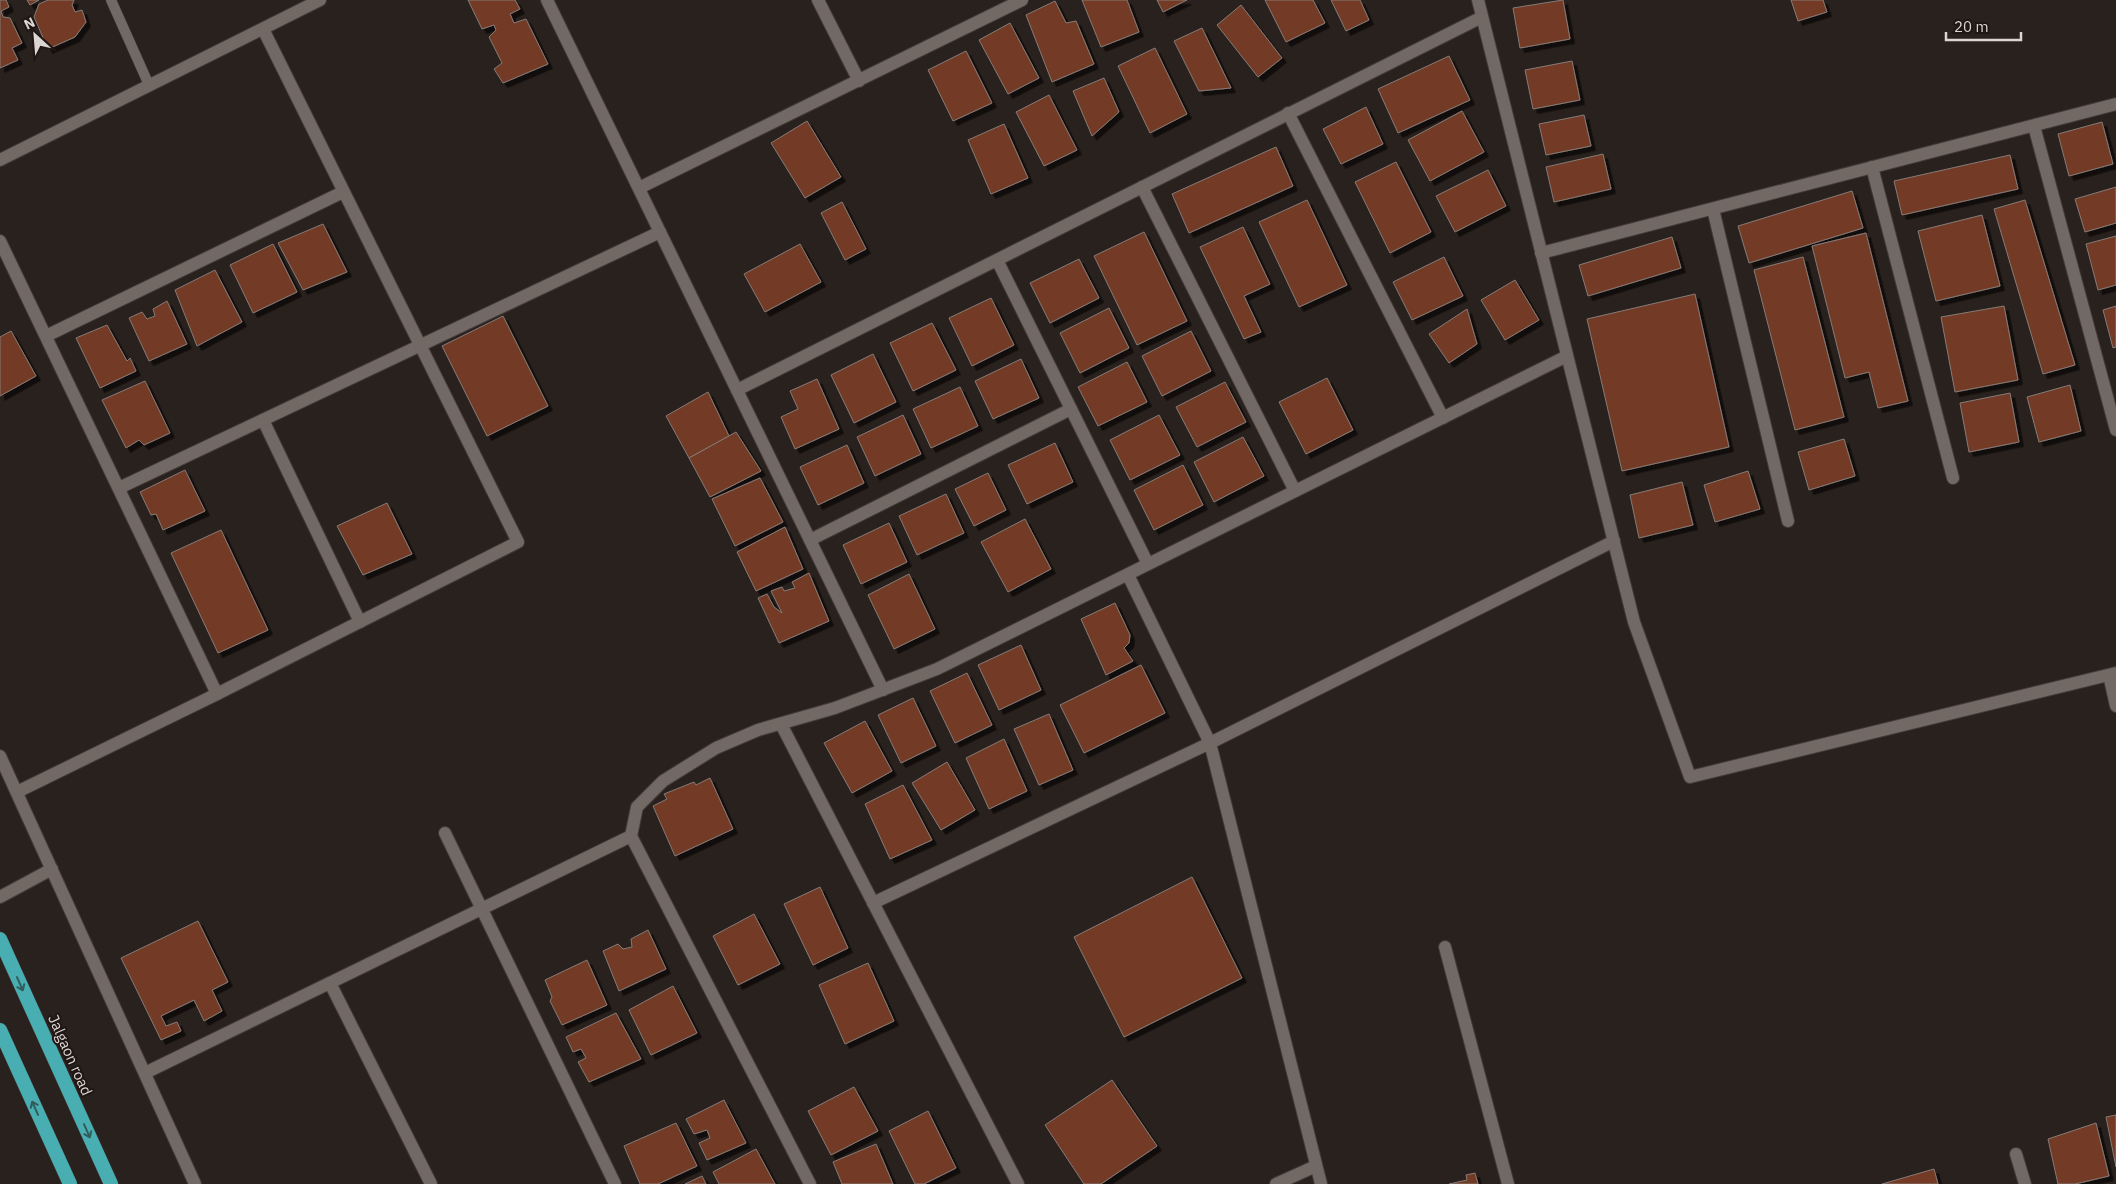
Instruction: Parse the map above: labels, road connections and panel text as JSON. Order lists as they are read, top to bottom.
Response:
{
  "streets": {
    "highway": ["Jalgaon road"]
  },
  "scale_bar": "20 m",
  "north": "top left"
}
